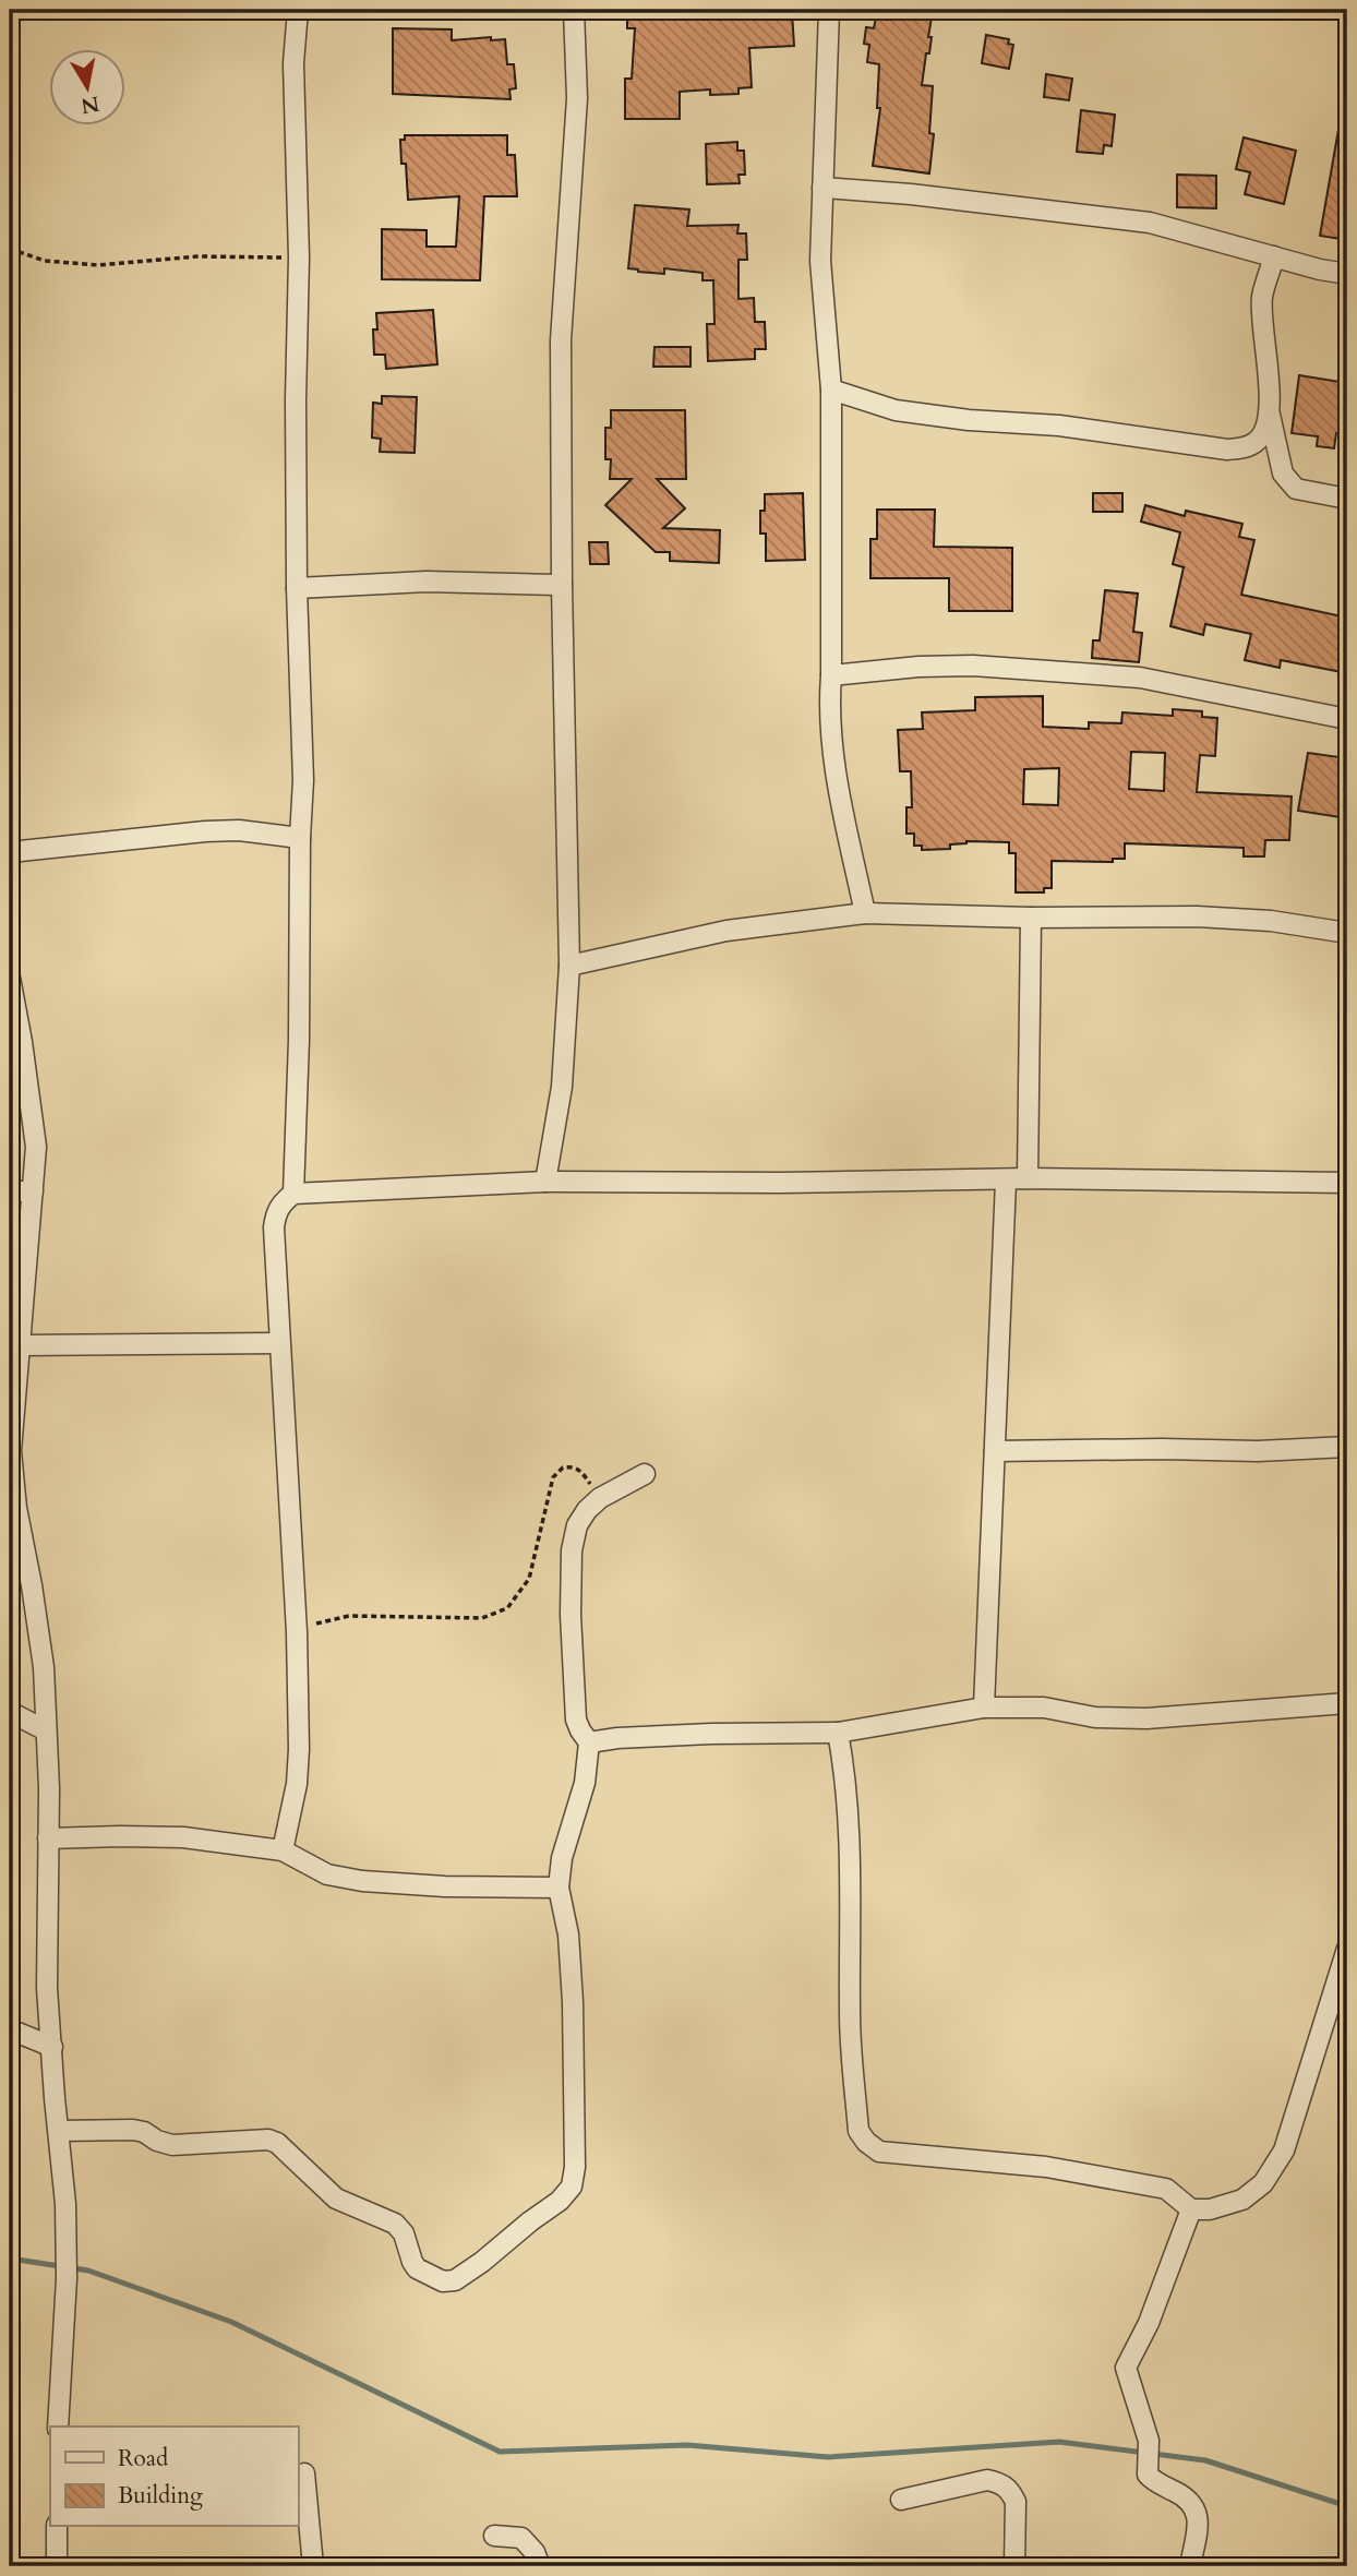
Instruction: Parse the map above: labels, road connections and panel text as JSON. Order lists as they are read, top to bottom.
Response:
{
  "legend": ["Road", "Building"],
  "north": "bottom"
}
